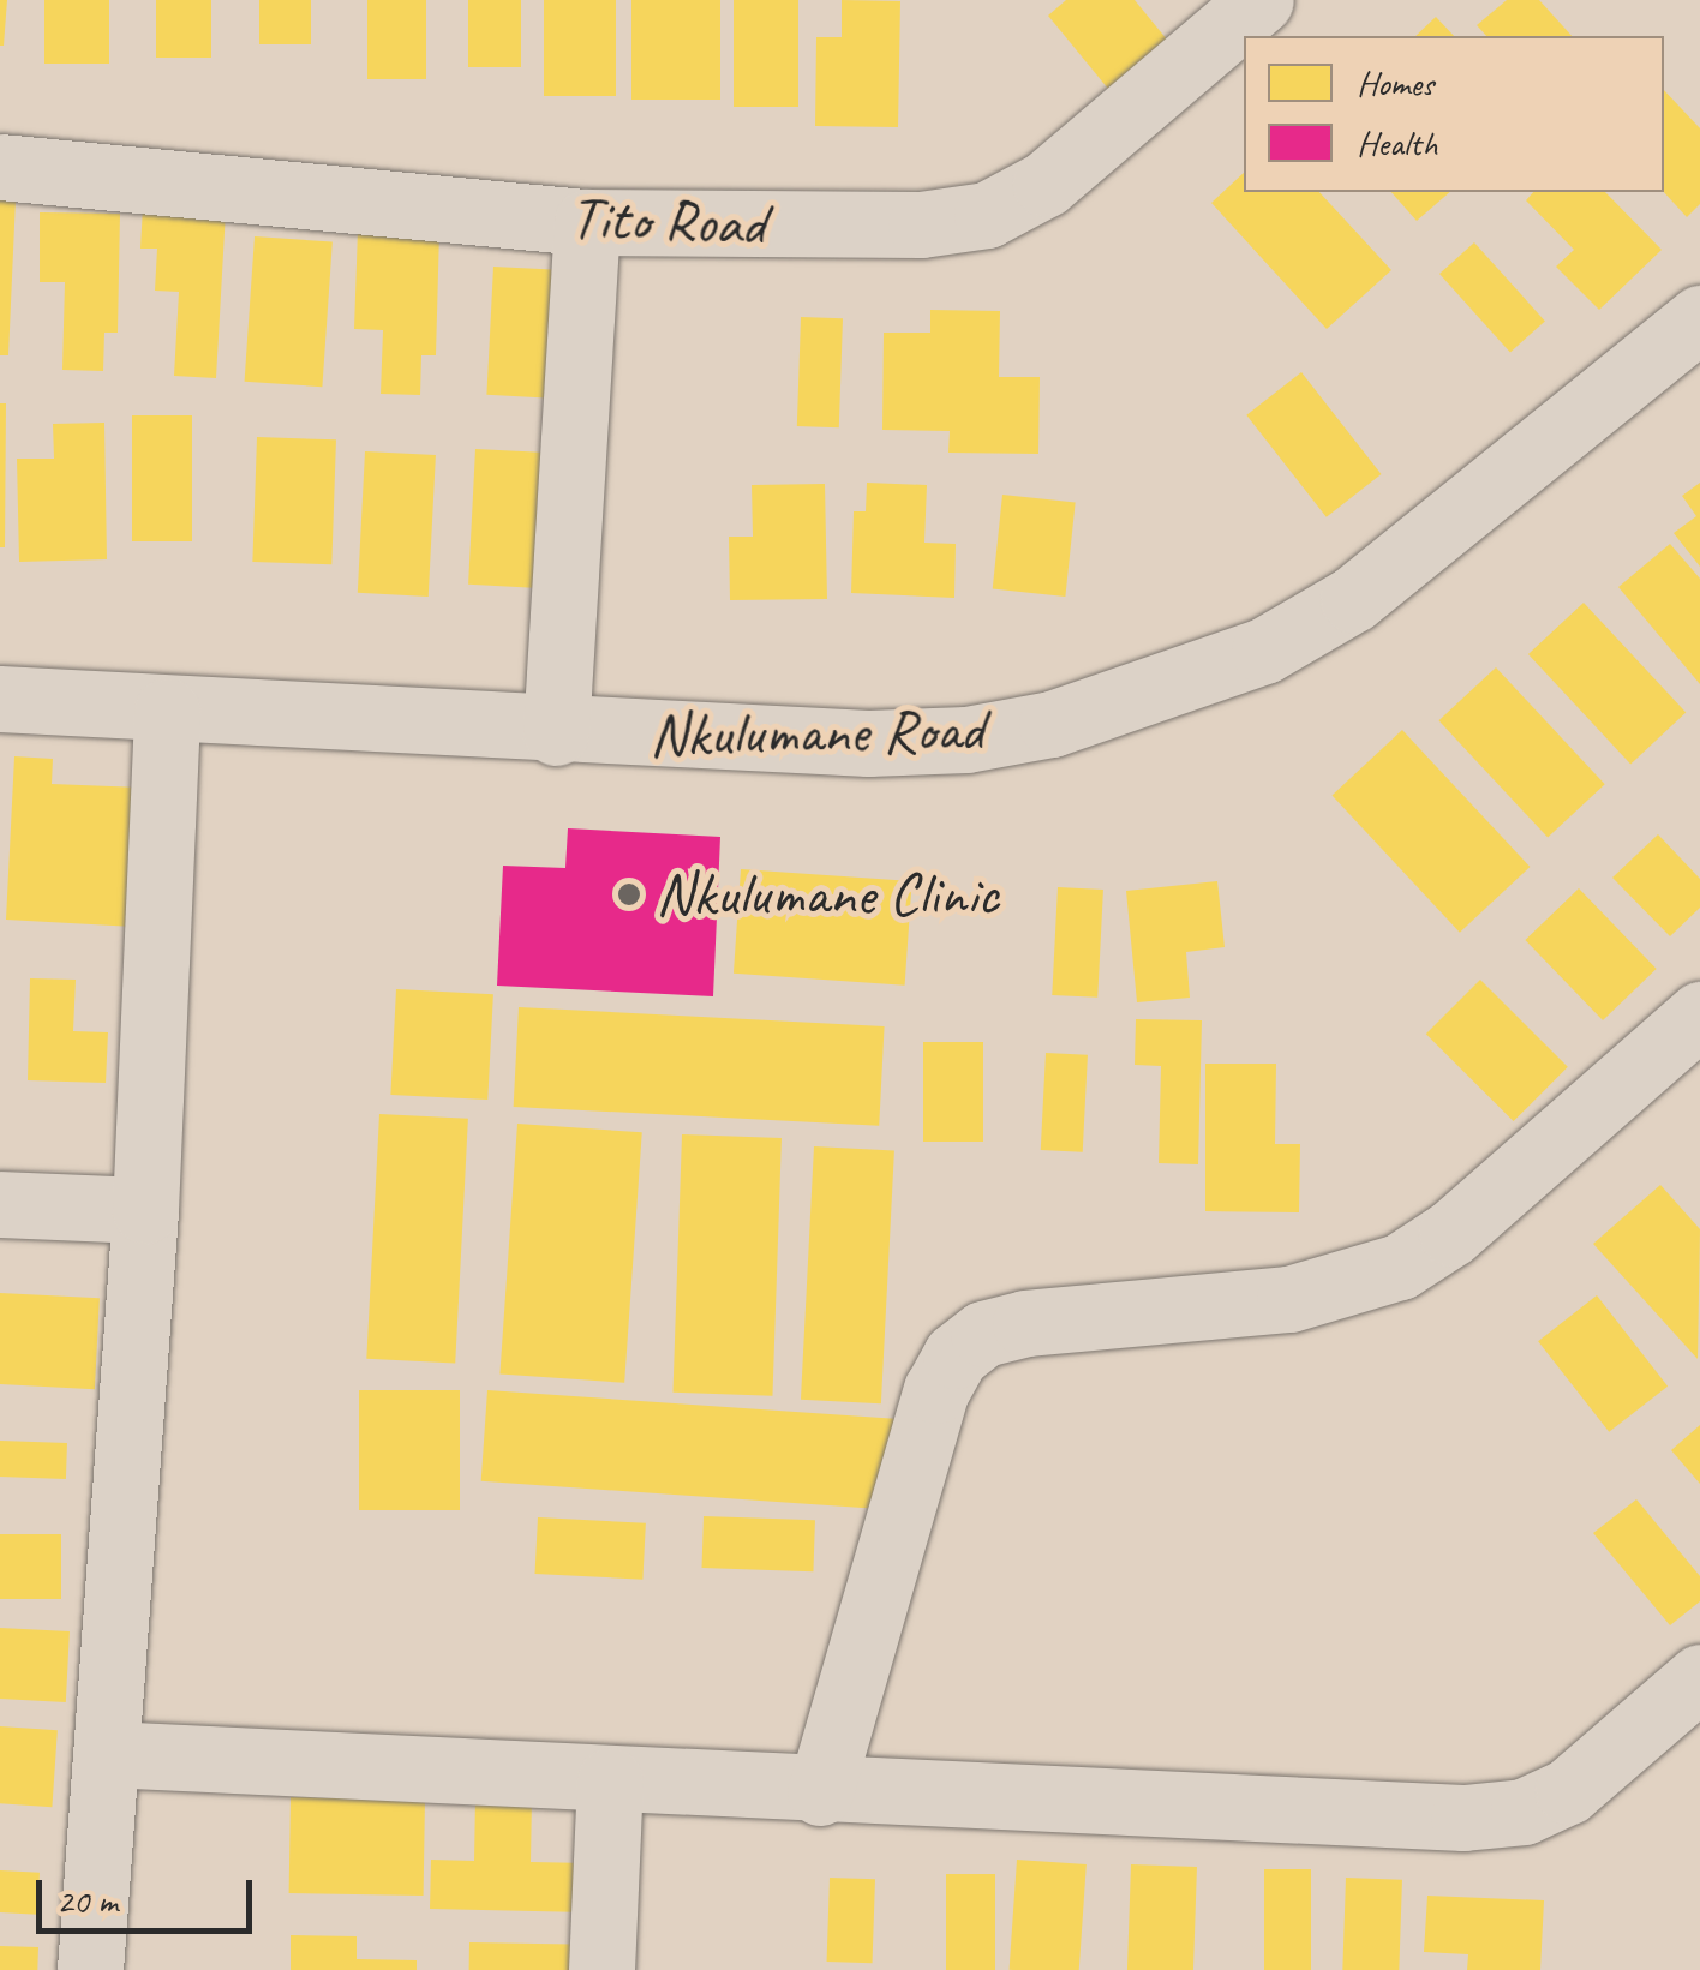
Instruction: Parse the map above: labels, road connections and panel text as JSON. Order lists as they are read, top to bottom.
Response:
{
  "streets": {
    "street": ["Tito Road", "Nkulumane Road"]
  },
  "places": ["Nkulumane Clinic"],
  "legend": ["Homes", "Health"],
  "scale_bar": "20 m"
}
